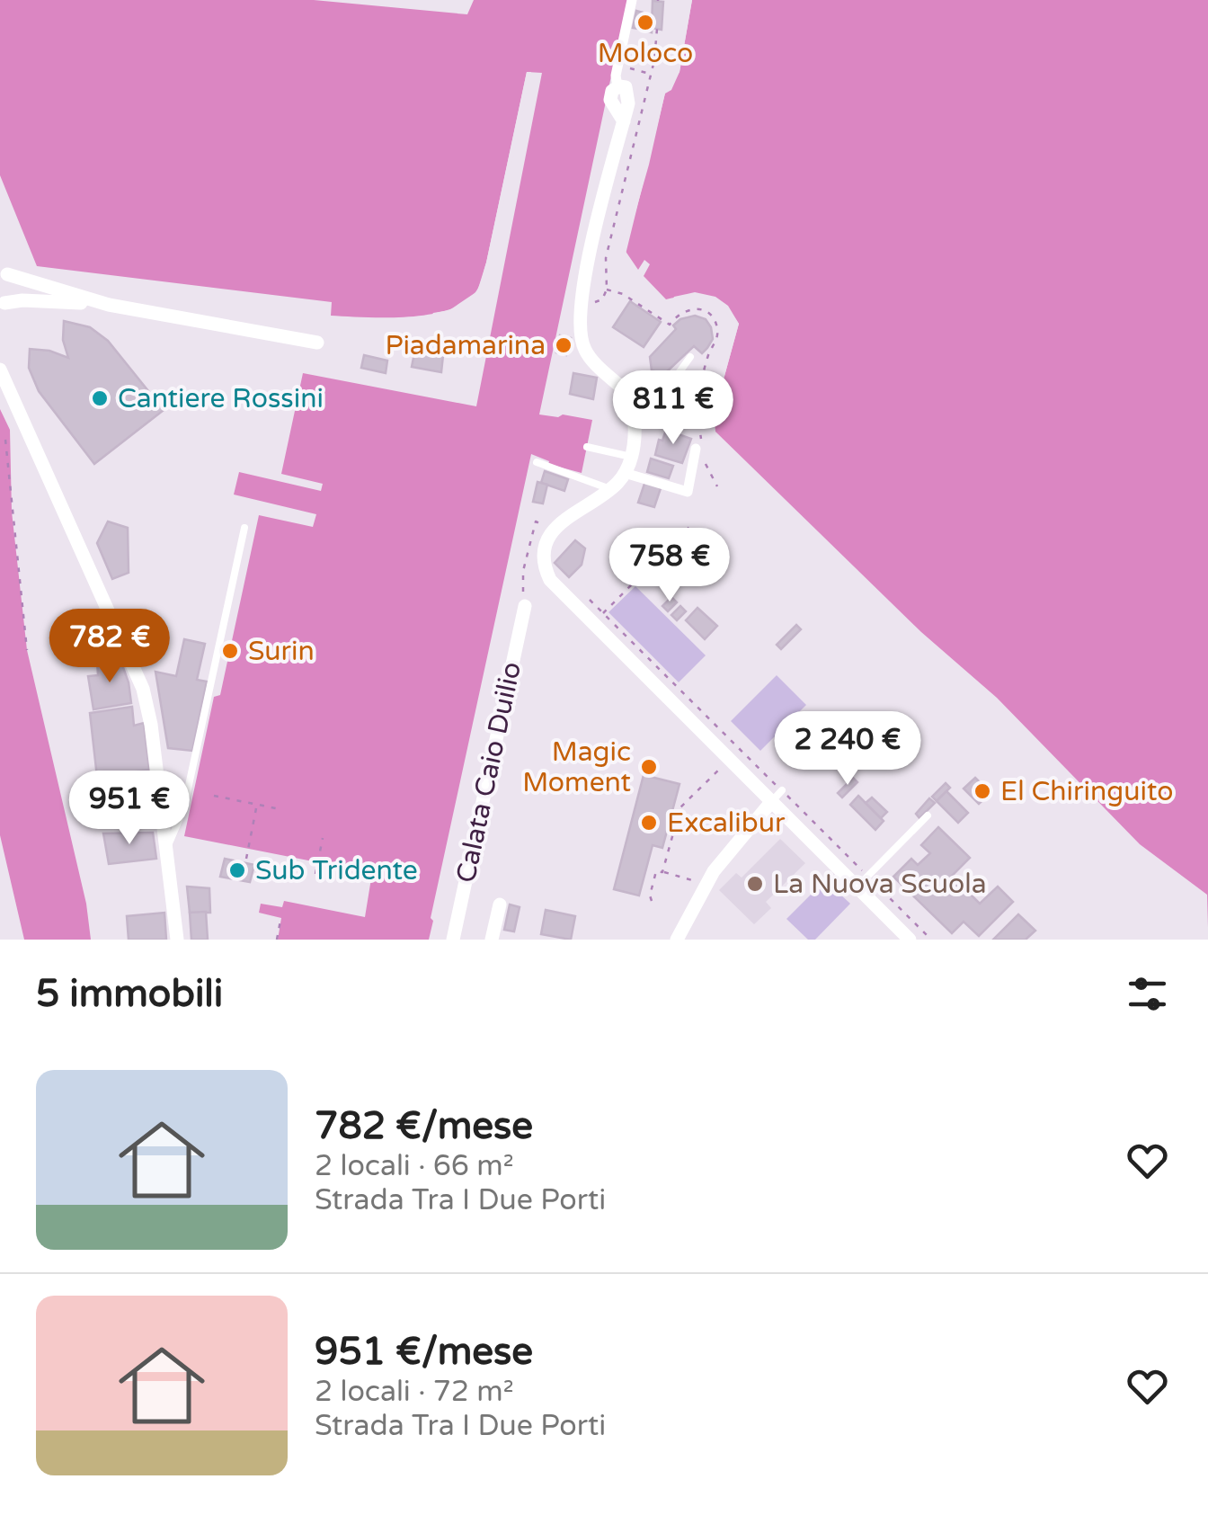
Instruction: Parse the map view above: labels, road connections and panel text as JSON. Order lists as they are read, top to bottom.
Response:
{
  "streets": {
    "street": ["Calata Caio Duilio"]
  },
  "places": [
    "Moloco",
    "Piadamarina",
    "Cantiere Rossini",
    "Surin",
    "Magic Moment",
    "El Chiringuito",
    "Excalibur",
    "Sub Tridente",
    "La Nuova Scuola"
  ],
  "page": {
    "price": [
      "811 €",
      "758 €",
      "782 €",
      "2 240 €",
      "951 €"
    ],
    "heading": "5 immobili",
    "list": [
      {
        "name": "782 €/mese",
        "note": "2 locali · 66 m² · Strada Tra I Due Porti"
      },
      {
        "name": "951 €/mese",
        "note": "2 locali · 72 m² · Strada Tra I Due Porti"
      }
    ]
  }
}
